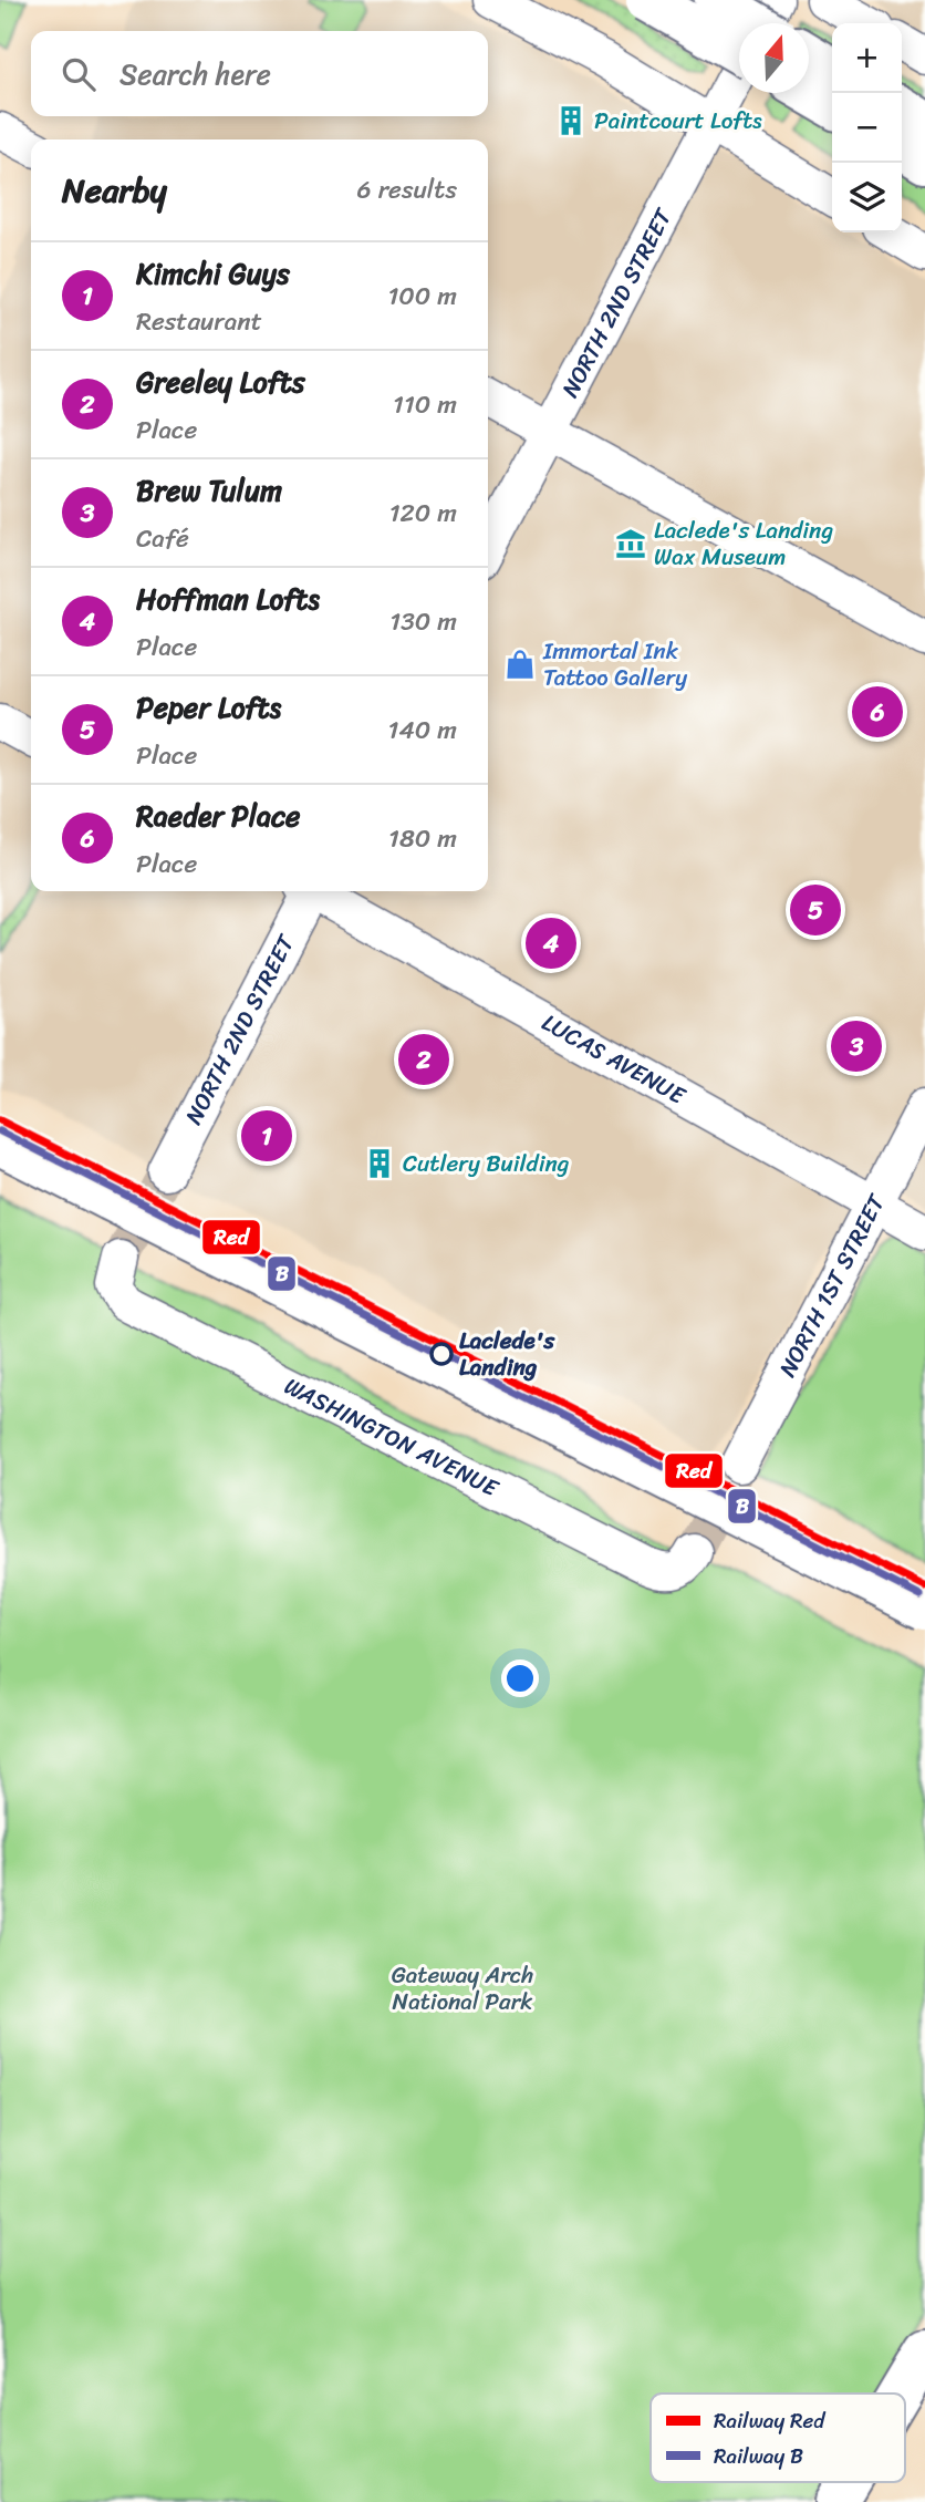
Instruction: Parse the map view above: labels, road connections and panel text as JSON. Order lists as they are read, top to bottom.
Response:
{
  "streets": {
    "street": [
      "NORTH 2ND STREET",
      "LUCAS AVENUE",
      "NORTH 1ST STREET",
      "WASHINGTON AVENUE"
    ]
  },
  "crossings": [
    ["LUCAS AVENUE", "NORTH 1ST STREET"]
  ],
  "parks": ["Gateway Arch National Park"],
  "places": {
    "building": ["Paintcourt Lofts", "Cutlery Building"],
    "museum": ["Laclede's Landing Wax Museum"],
    "shop": ["Immortal Ink Tattoo Gallery"],
    "other": ["Laclede's Landing"]
  },
  "lines": ["rail line Red", "rail line B"],
  "legend": ["Railway Red", "Railway B"],
  "north": "top",
  "page": {
    "map_buttons": ["+", "−"],
    "search": "Search here",
    "heading": ["Nearby", "6 results"],
    "list": [
      {
        "mark": "1",
        "name": "Kimchi Guys",
        "note": "Restaurant",
        "value": "100 m"
      },
      {
        "mark": "2",
        "name": "Greeley Lofts",
        "note": "Place",
        "value": "110 m"
      },
      {
        "mark": "3",
        "name": "Brew Tulum",
        "note": "Café",
        "value": "120 m"
      },
      {
        "mark": "4",
        "name": "Hoffman Lofts",
        "note": "Place",
        "value": "130 m"
      },
      {
        "mark": "5",
        "name": "Peper Lofts",
        "note": "Place",
        "value": "140 m"
      },
      {
        "mark": "6",
        "name": "Raeder Place",
        "note": "Place",
        "value": "180 m"
      }
    ],
    "pins": [
      "6",
      "5",
      "4",
      "3",
      "2",
      "1"
    ]
  }
}
